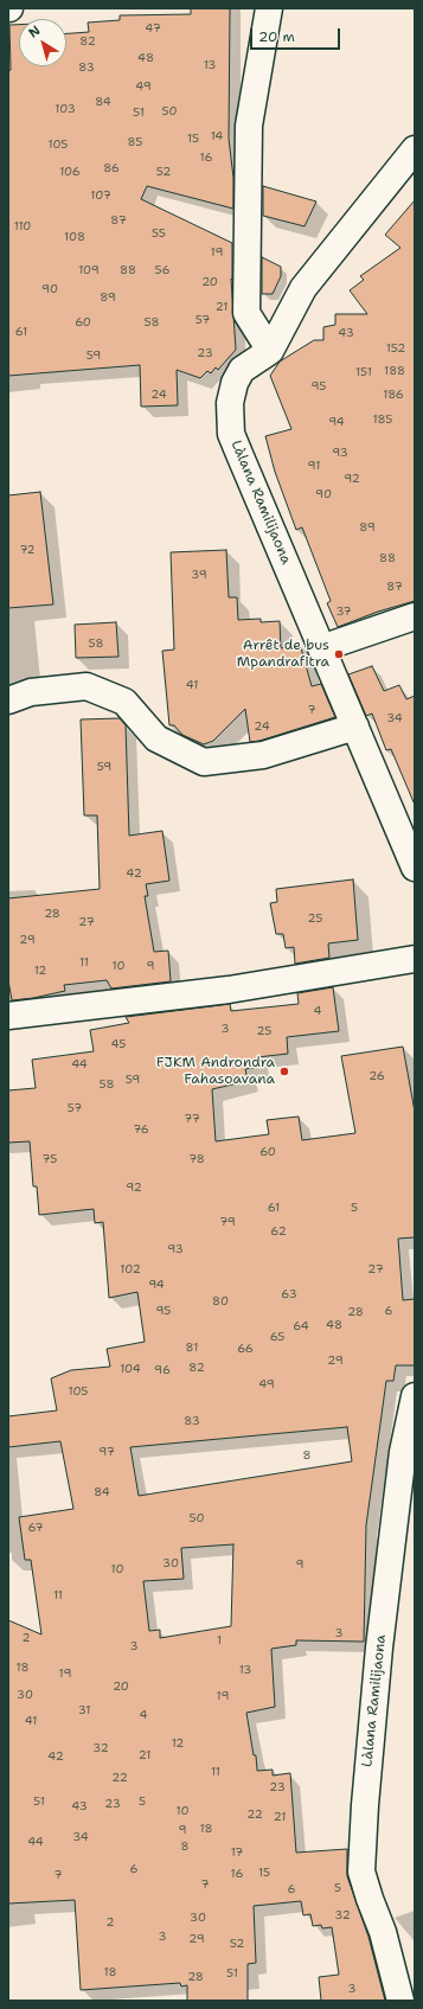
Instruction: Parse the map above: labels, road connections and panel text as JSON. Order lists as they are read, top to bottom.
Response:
{
  "streets": {
    "street": ["Làlana Ramilijaona"]
  },
  "places": ["Arrêt de bus Mpandrafitra", "FJKM Androndra Fahasoavana"],
  "house_numbers": [
    "47",
    "82",
    "48",
    "13",
    "83",
    "49",
    "84",
    "103",
    "50",
    "51",
    "14",
    "15",
    "85",
    "105",
    "16",
    "86",
    "106",
    "52",
    "107",
    "87",
    "110",
    "55",
    "108",
    "19",
    "109",
    "88",
    "56",
    "20",
    "90",
    "89",
    "21",
    "57",
    "60",
    "58",
    "61",
    "43",
    "152",
    "23",
    "59",
    "188",
    "151",
    "95",
    "24",
    "186",
    "185",
    "94",
    "93",
    "91",
    "92",
    "90",
    "89",
    "72",
    "88",
    "39",
    "87",
    "37",
    "58",
    "41",
    "7",
    "34",
    "24",
    "59",
    "42",
    "28",
    "25",
    "27",
    "29",
    "11",
    "10",
    "9",
    "12",
    "4",
    "3",
    "25",
    "45",
    "44",
    "26",
    "59",
    "58",
    "57",
    "77",
    "76",
    "60",
    "75",
    "78",
    "92",
    "61",
    "5",
    "79",
    "62",
    "93",
    "102",
    "27",
    "94",
    "63",
    "80",
    "95",
    "6",
    "28",
    "48",
    "64",
    "65",
    "81",
    "66",
    "29",
    "82",
    "104",
    "96",
    "49",
    "105",
    "83",
    "97",
    "8",
    "84",
    "50",
    "67",
    "30",
    "9",
    "10",
    "11",
    "3",
    "2",
    "1",
    "3",
    "18",
    "13",
    "19",
    "20",
    "30",
    "19",
    "31",
    "4",
    "41",
    "12",
    "32",
    "21",
    "42",
    "11",
    "22",
    "23",
    "51",
    "5",
    "23",
    "43",
    "10",
    "22",
    "21",
    "18",
    "9",
    "34",
    "44",
    "8",
    "17",
    "6",
    "15",
    "16",
    "7",
    "7",
    "5",
    "6",
    "32",
    "30",
    "2",
    "3",
    "29",
    "52",
    "18",
    "51",
    "28",
    "3"
  ],
  "scale_bar": "20 m",
  "north": "top left"
}
